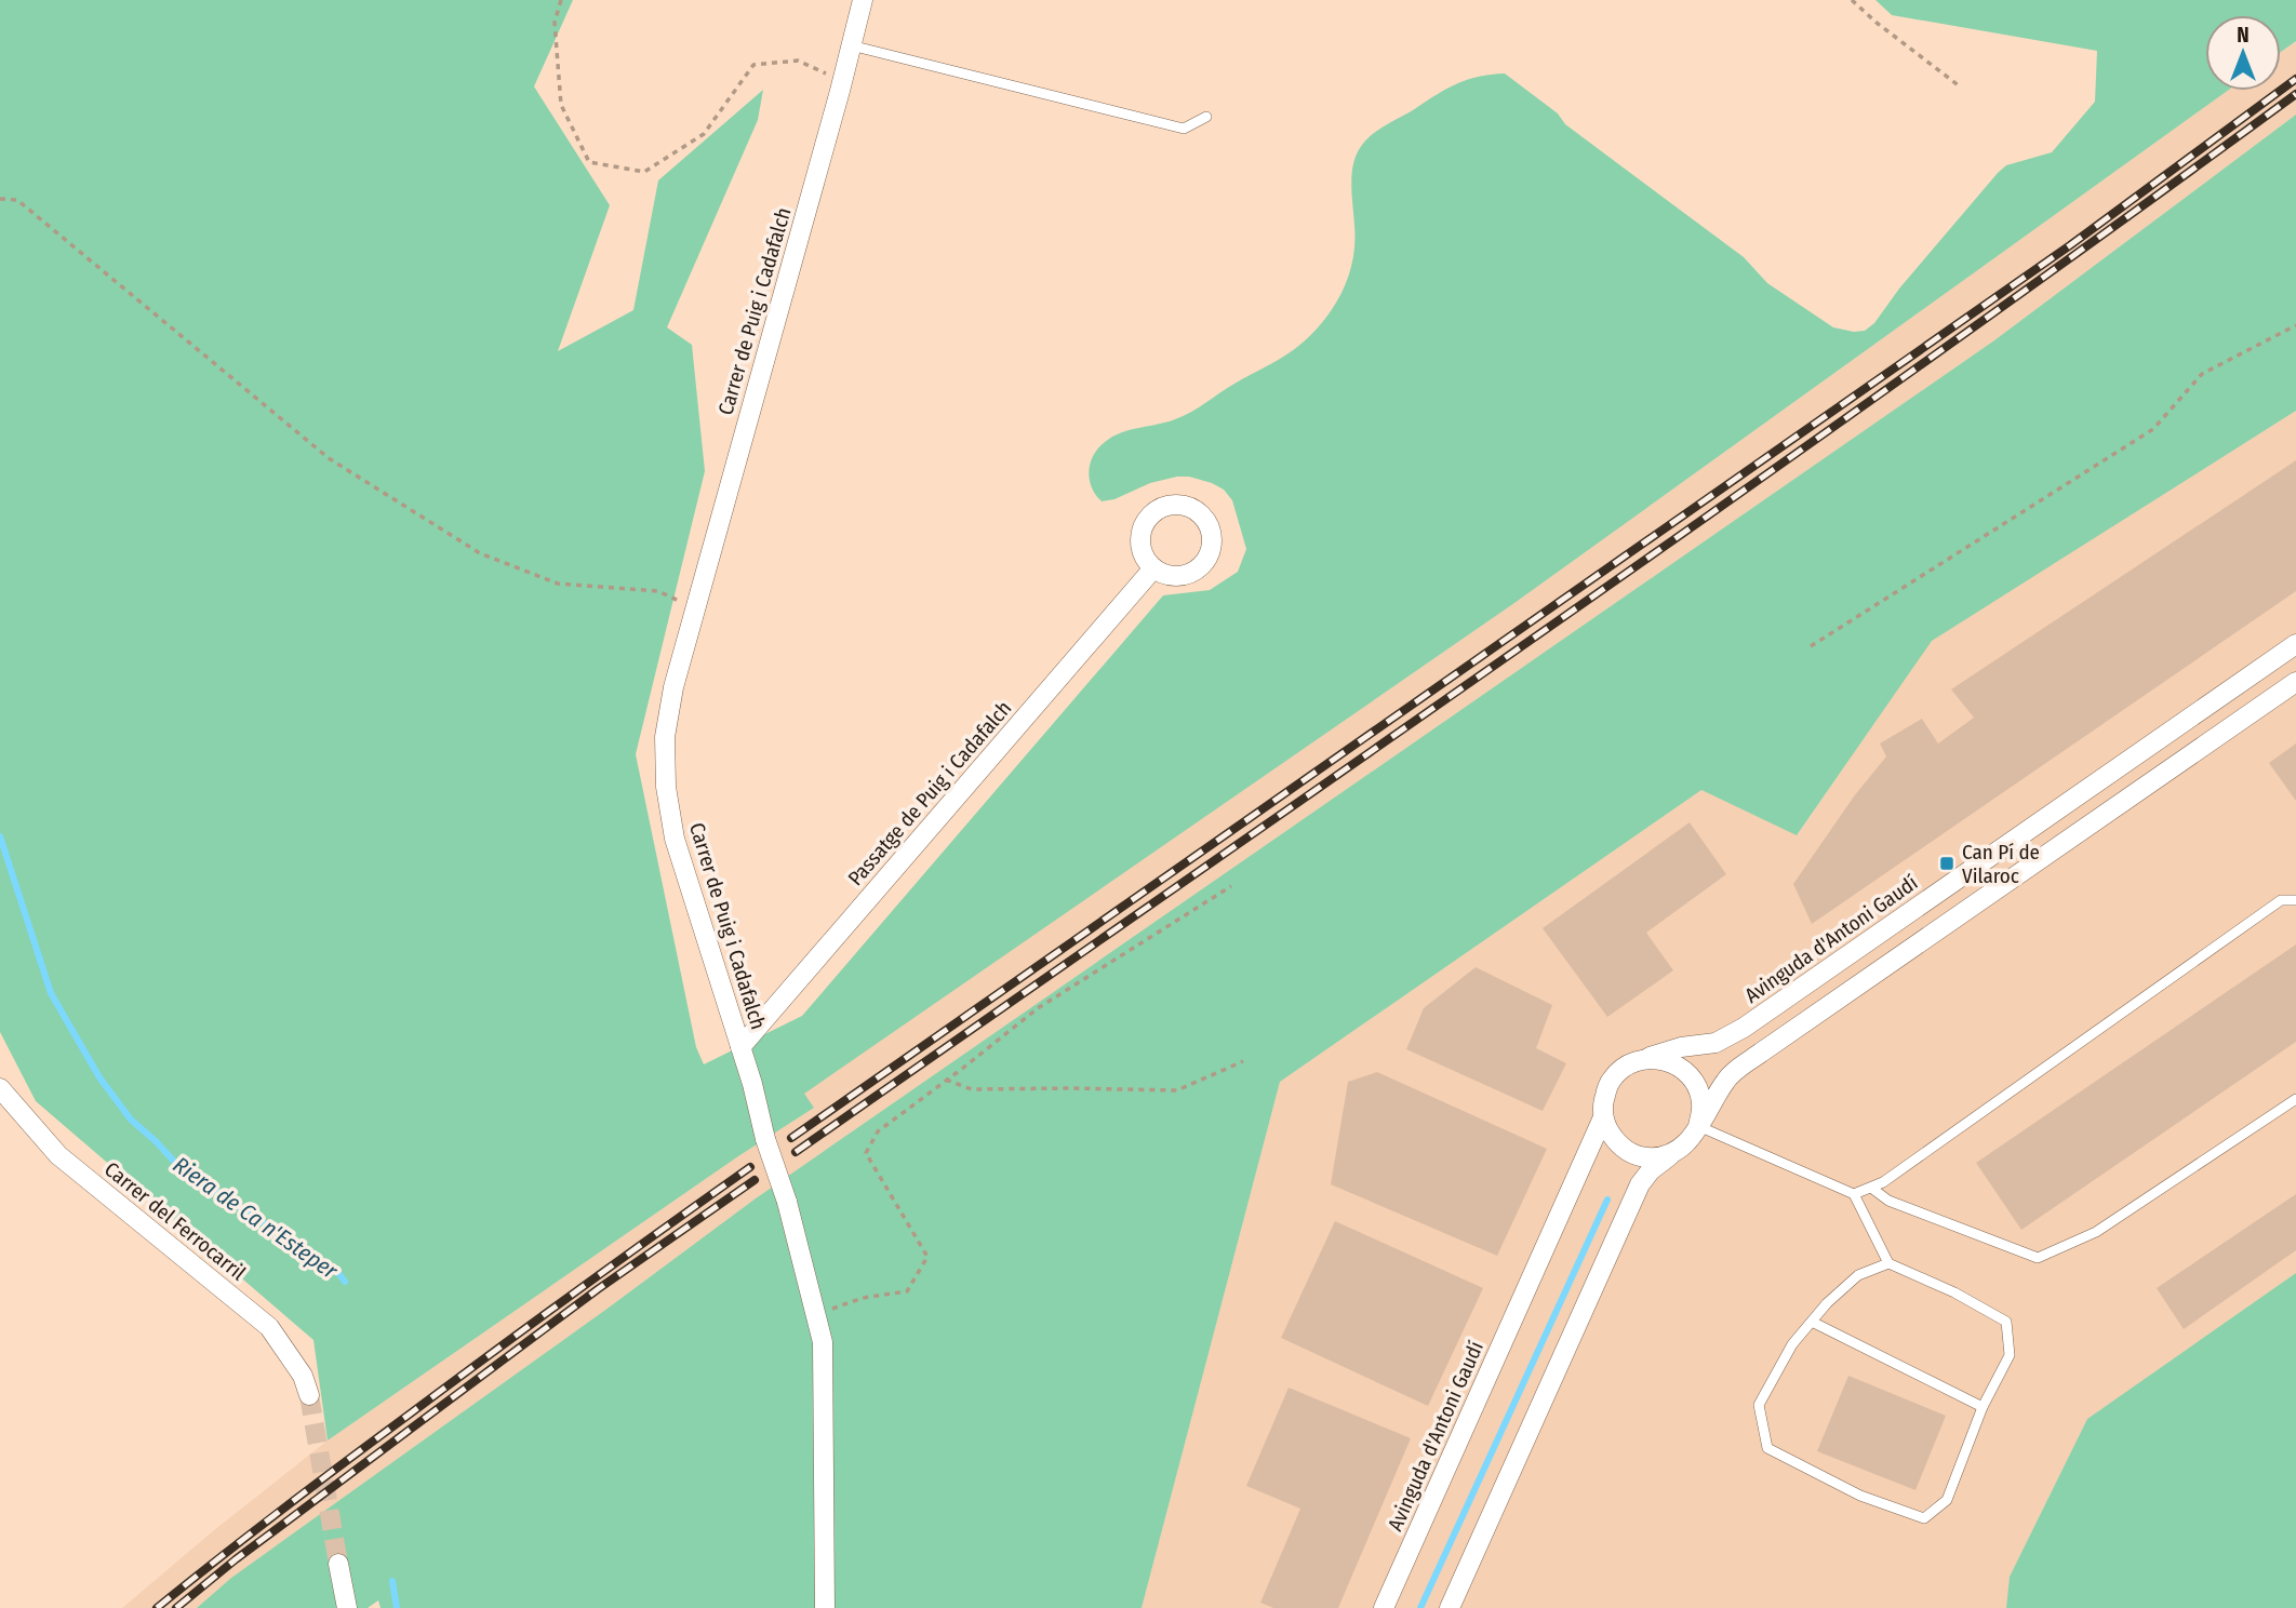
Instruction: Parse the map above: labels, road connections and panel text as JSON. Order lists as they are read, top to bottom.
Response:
{
  "streets": {
    "street": [
      "Carrer de Puig i Cadafalch",
      "Passatge de Puig i Cadafalch",
      "Avinguda d'Antoni Gaudí",
      "Carrer del Ferrocarril"
    ]
  },
  "crossings": [
    ["Carrer de Puig i Cadafalch", "Passatge de Puig i Cadafalch"]
  ],
  "water": ["Riera de Ca n'Esteper"],
  "places": {
    "transit": ["Can Pí de Vilaroc"]
  },
  "north": "top"
}
